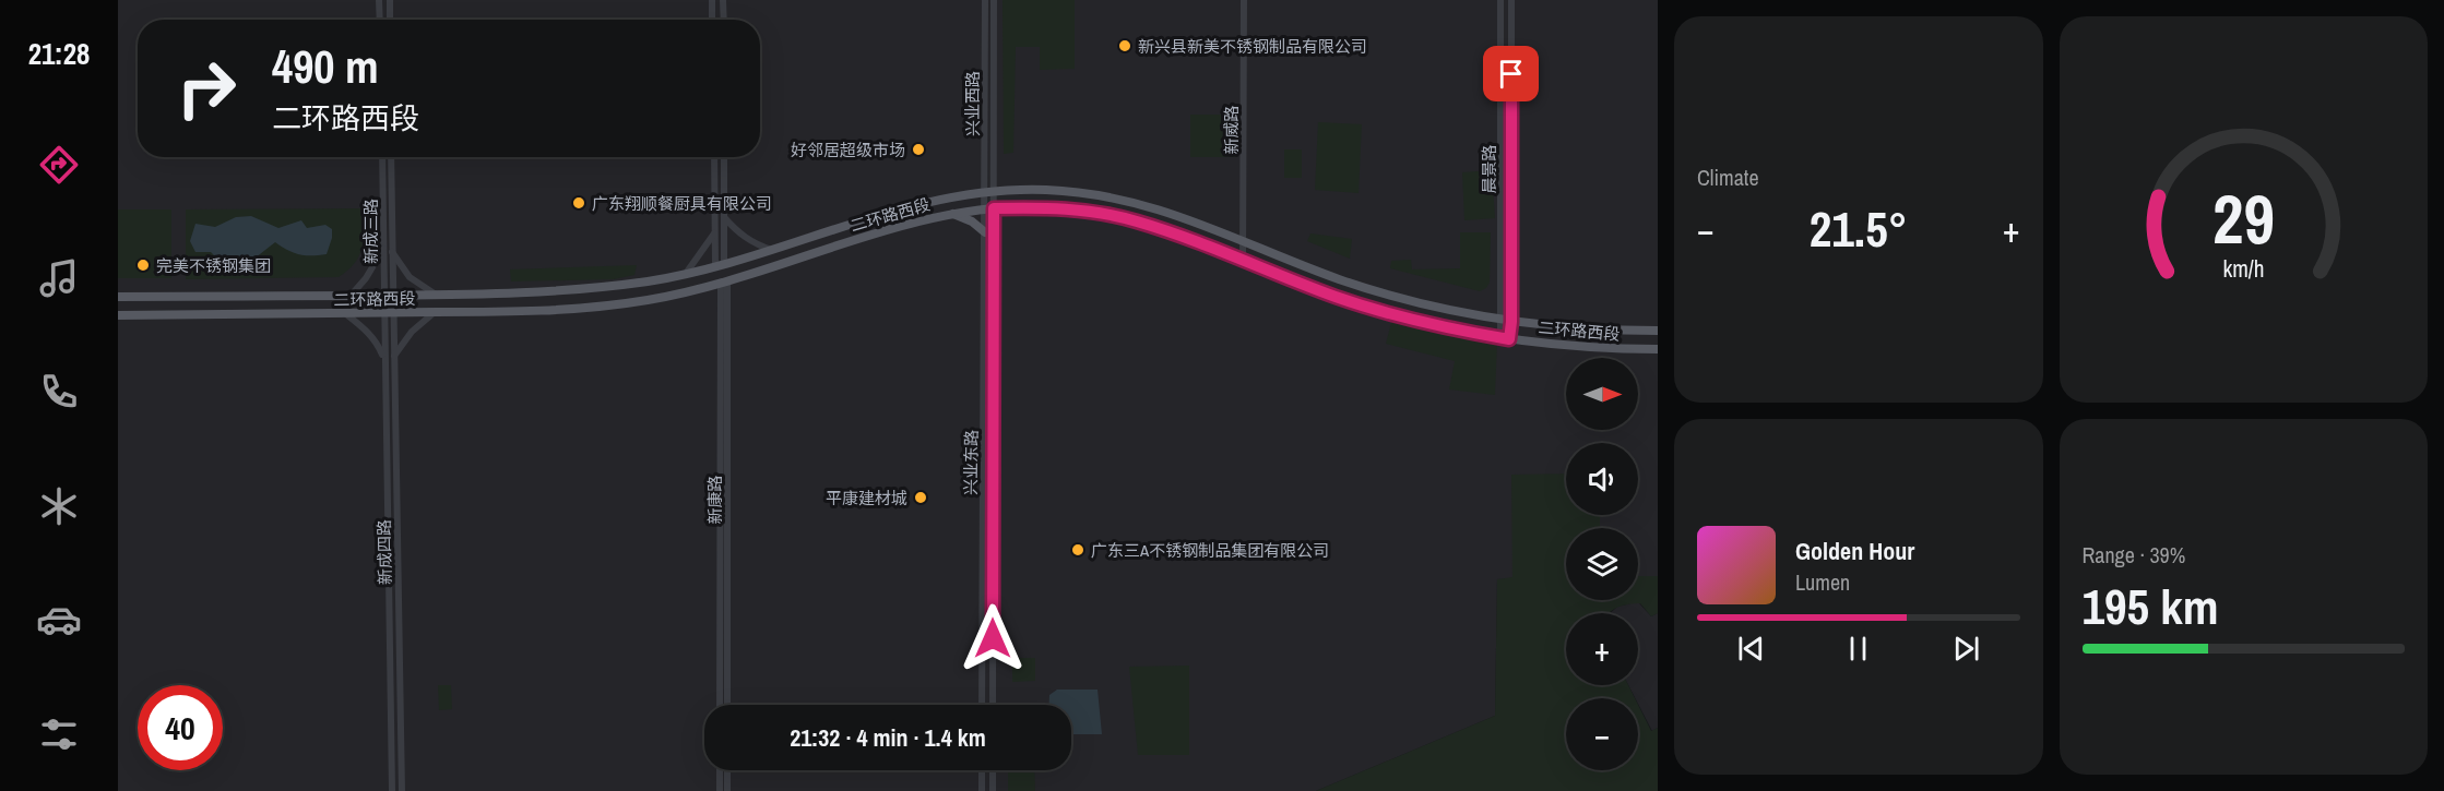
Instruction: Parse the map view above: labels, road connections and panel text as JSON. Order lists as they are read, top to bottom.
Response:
{
  "streets": {
    "main road": ["二环路西段"],
    "street": [
      "兴业西路",
      "新威路",
      "晨景路",
      "新成三路",
      "兴业东路",
      "新康路",
      "新成四路"
    ]
  },
  "crossings": [
    ["兴业西路", "二环路西段"],
    ["兴业西路", "兴业东路"],
    ["新威路", "二环路西段"],
    ["晨景路", "二环路西段"],
    ["二环路西段", "新成三路"],
    ["二环路西段", "兴业东路"],
    ["二环路西段", "新康路"],
    ["二环路西段", "新成四路"],
    ["新成三路", "新成四路"]
  ],
  "places": [
    "新兴县新美不锈钢制品有限公司",
    "好邻居超级市场",
    "广东翔顺餐厨具有限公司",
    "完美不锈钢集团",
    "平康建材城",
    "广东三A不锈钢制品集团有限公司"
  ],
  "north": "right",
  "page": {
    "tabs": "21:28",
    "tile": [
      "Climate",
      ["Range · 39%", "195 km"]
    ],
    "turn": ["490 m", "二环路西段"],
    "heat": ["−", "21.5°", "+"],
    "map_buttons": ["+", "−"],
    "song": ["Golden Hour", "Lumen"],
    "limit": "40",
    "trip": "21:32 · 4 min · 1.4 km",
    "gauge": ["29", "km/h"]
  }
}
